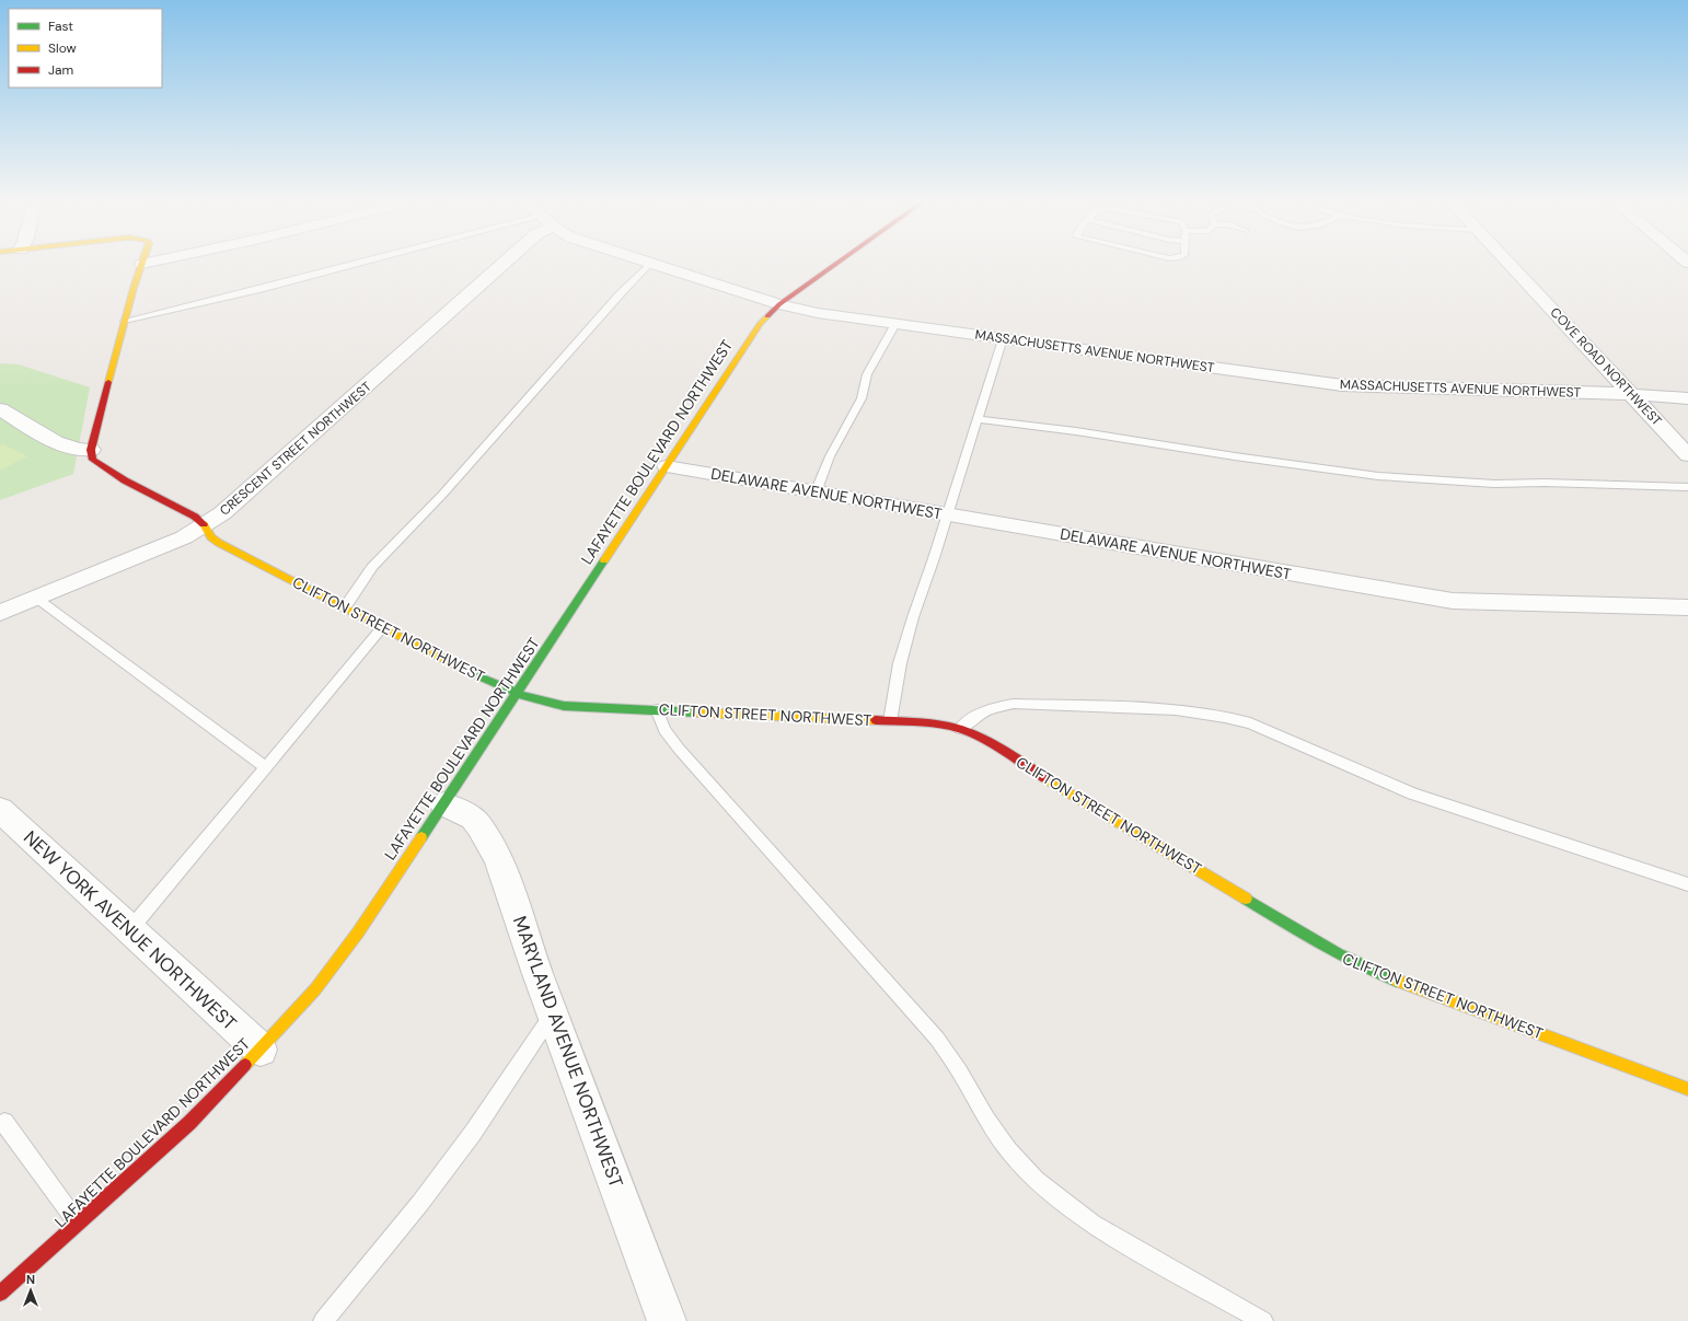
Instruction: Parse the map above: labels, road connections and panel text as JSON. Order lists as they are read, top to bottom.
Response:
{
  "streets": {
    "street": [
      "MASSACHUSETTS AVENUE NORTHWEST",
      "COVE ROAD NORTHWEST",
      "CRESCENT STREET NORTHWEST",
      "LAFAYETTE BOULEVARD NORTHWEST",
      "DELAWARE AVENUE NORTHWEST",
      "CLIFTON STREET NORTHWEST",
      "NEW YORK AVENUE NORTHWEST",
      "MARYLAND AVENUE NORTHWEST"
    ]
  },
  "crossings": [
    ["MASSACHUSETTS AVENUE NORTHWEST", "COVE ROAD NORTHWEST"],
    ["MASSACHUSETTS AVENUE NORTHWEST", "LAFAYETTE BOULEVARD NORTHWEST"],
    ["CRESCENT STREET NORTHWEST", "CLIFTON STREET NORTHWEST"],
    ["LAFAYETTE BOULEVARD NORTHWEST", "DELAWARE AVENUE NORTHWEST"],
    ["LAFAYETTE BOULEVARD NORTHWEST", "CLIFTON STREET NORTHWEST"],
    ["LAFAYETTE BOULEVARD NORTHWEST", "NEW YORK AVENUE NORTHWEST"],
    ["LAFAYETTE BOULEVARD NORTHWEST", "MARYLAND AVENUE NORTHWEST"]
  ],
  "legend": ["Fast", "Slow", "Jam"],
  "north": "top"
}
